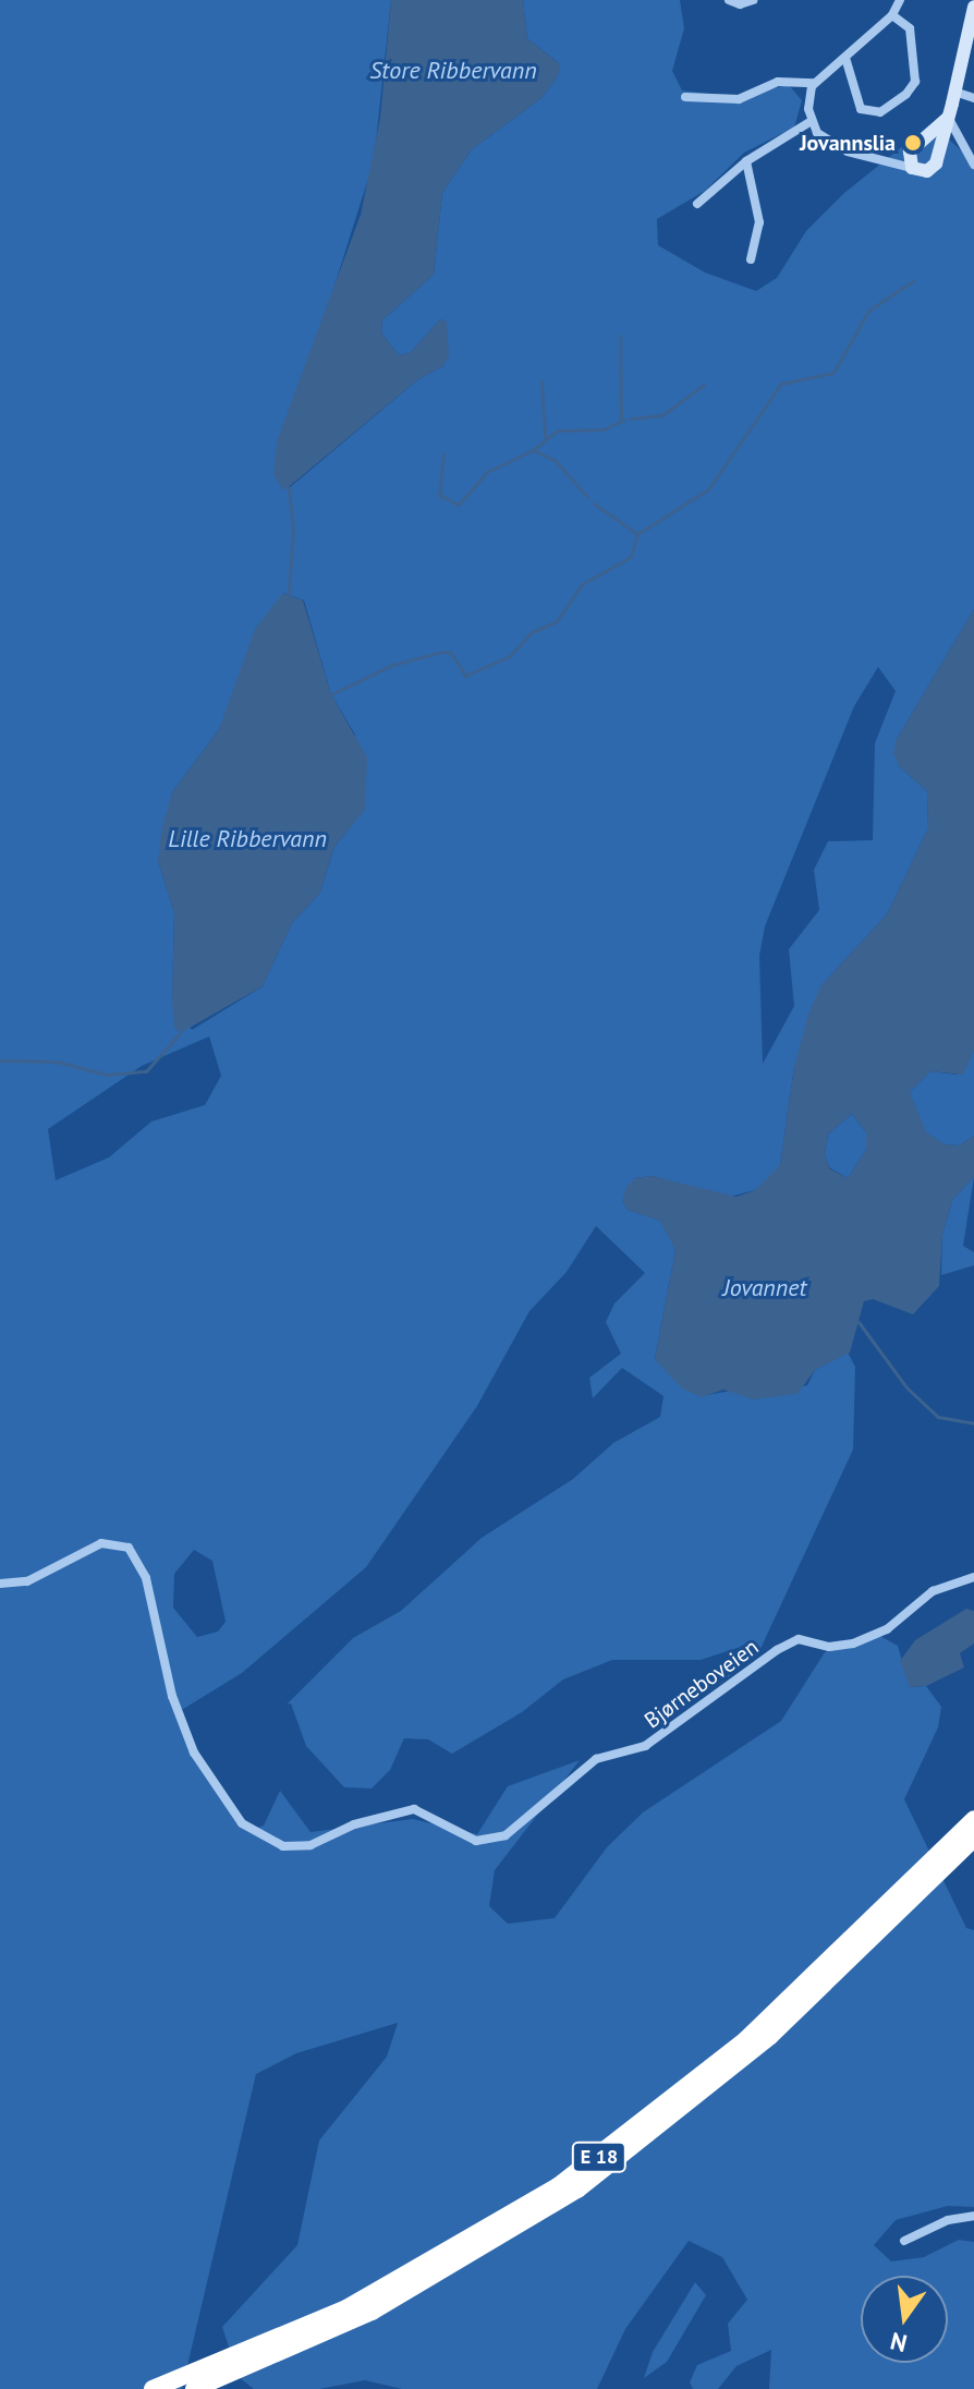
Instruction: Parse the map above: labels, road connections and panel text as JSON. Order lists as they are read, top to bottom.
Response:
{
  "streets": {
    "highway": ["E 18"],
    "street": ["Bjørneboveien"]
  },
  "water": ["Store Ribbervann", "Lille Ribbervann", "Jovannet"],
  "places": ["Jovannslia"],
  "north": "bottom"
}
